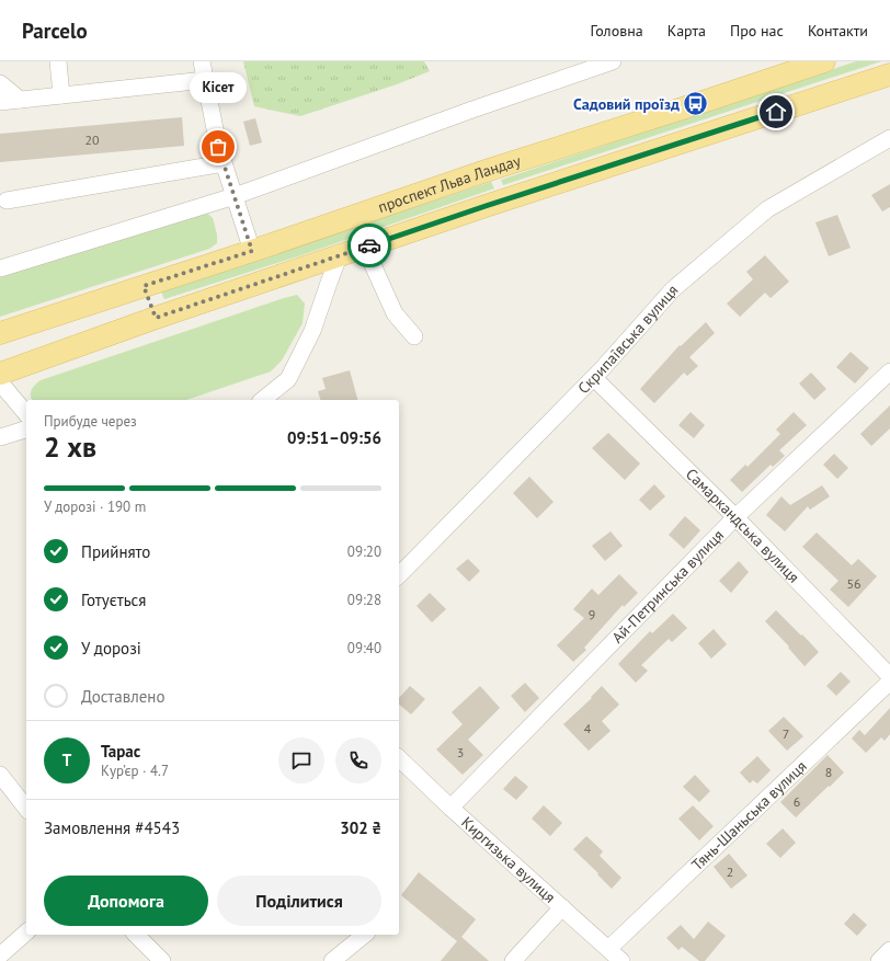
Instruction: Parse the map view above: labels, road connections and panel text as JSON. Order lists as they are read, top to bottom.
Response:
{
  "streets": {
    "main road": ["проспект Льва Ландау"],
    "street": [
      "Скрипаївська вулиця",
      "Самаркандська вулиця",
      "Ай-Петринська вулиця",
      "Тянь-Шаньська вулиця",
      "Киргизька вулиця"
    ]
  },
  "crossings": [
    ["Скрипаївська вулиця", "Самаркандська вулиця"],
    ["Самаркандська вулиця", "Ай-Петринська вулиця"],
    ["Ай-Петринська вулиця", "Киргизька вулиця"],
    ["Тянь-Шаньська вулиця", "Киргизька вулиця"]
  ],
  "places": {
    "bus stop": ["Садовий проїзд"],
    "other": ["Кісет"]
  },
  "house_numbers": [
    "20",
    "56",
    "9",
    "4",
    "7",
    "3",
    "8",
    "6",
    "2"
  ],
  "page": {
    "header": "Parcelo",
    "nav": [
      "Головна",
      "Карта",
      "Про нас",
      "Контакти"
    ],
    "bubble": "Кісет",
    "heading": ["2 хв", "Прибуде через", "09:51–09:56"],
    "panel": [
      "Тарас",
      "Кур’єр · 4.7",
      "Замовлення #4543",
      "302 ₴"
    ],
    "bar": "У дорозі · 190 m",
    "list": [
      ["Прийнято", "09:20"],
      ["Готується", "09:28"],
      ["У дорозі", "09:40"],
      "Доставлено"
    ],
    "round": "Т",
    "buttons": ["Допомога", "Поділитися"]
  }
}
